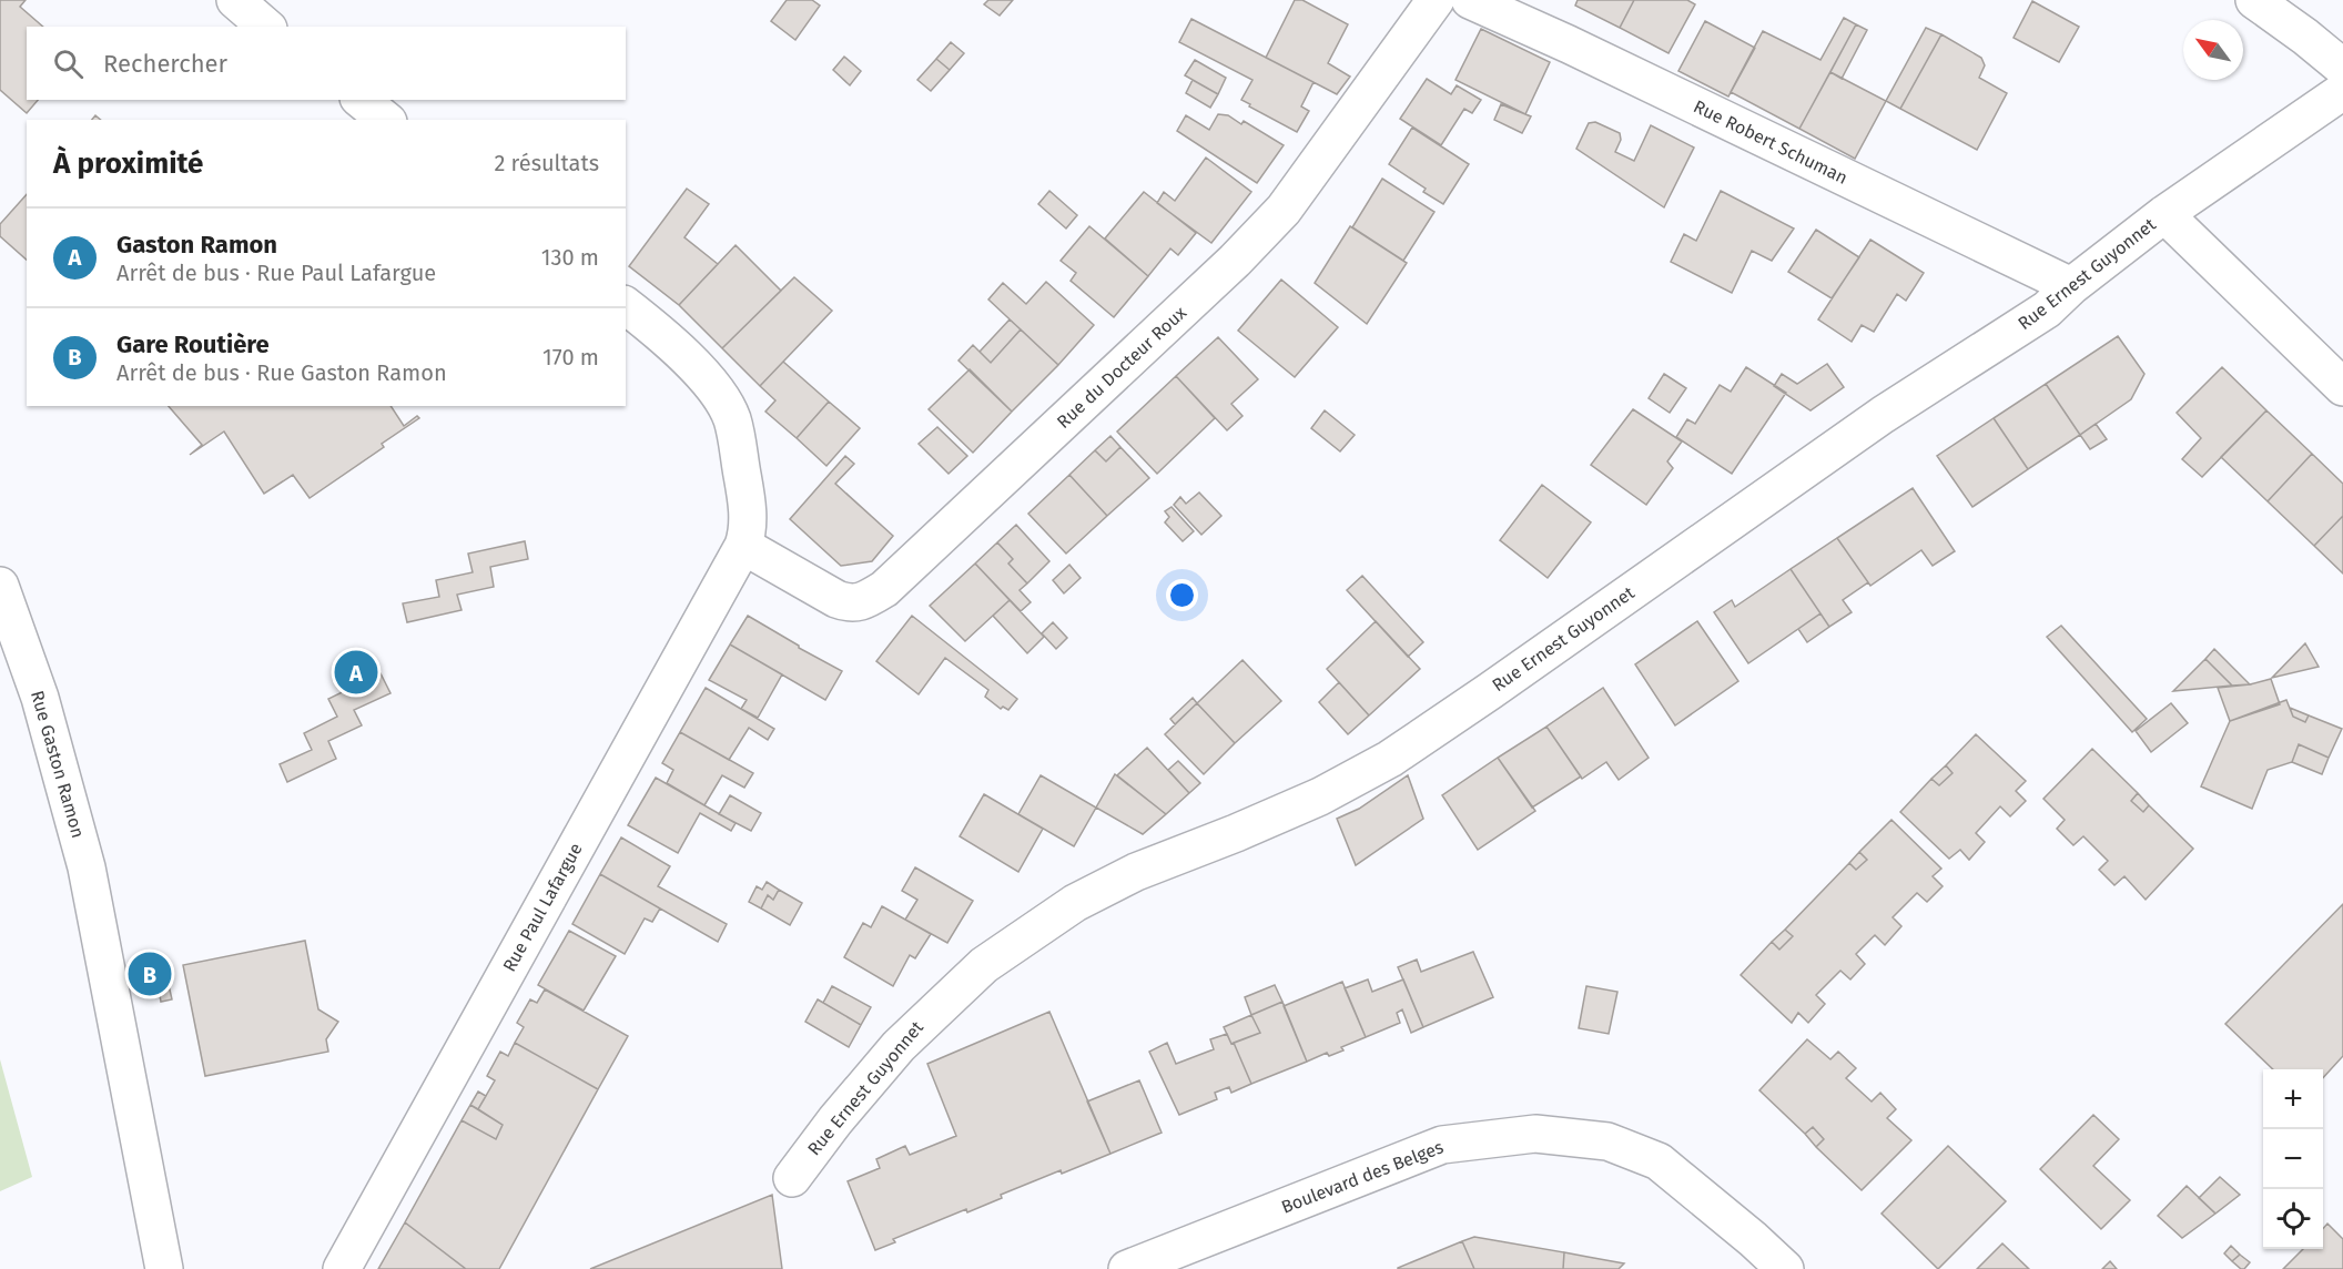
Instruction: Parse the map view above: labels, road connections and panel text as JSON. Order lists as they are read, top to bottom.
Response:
{
  "streets": {
    "street": [
      "Rue Robert Schuman",
      "Rue Ernest Guyonnet",
      "Rue du Docteur Roux",
      "Rue Gaston Ramon",
      "Rue Paul Lafargue",
      "Boulevard des Belges"
    ]
  },
  "crossings": [
    ["Rue Robert Schuman", "Rue Ernest Guyonnet"],
    ["Rue du Docteur Roux", "Rue Paul Lafargue"]
  ],
  "north": "top left",
  "page": {
    "search": "Rechercher",
    "heading": ["À proximité", "2 résultats"],
    "list": [
      {
        "mark": "A",
        "name": "Gaston Ramon",
        "note": "Arrêt de bus · Rue Paul Lafargue",
        "value": "130 m"
      },
      {
        "mark": "B",
        "name": "Gare Routière",
        "note": "Arrêt de bus · Rue Gaston Ramon",
        "value": "170 m"
      }
    ],
    "pins": ["A", "B"],
    "map_buttons": ["+", "−"]
  }
}
